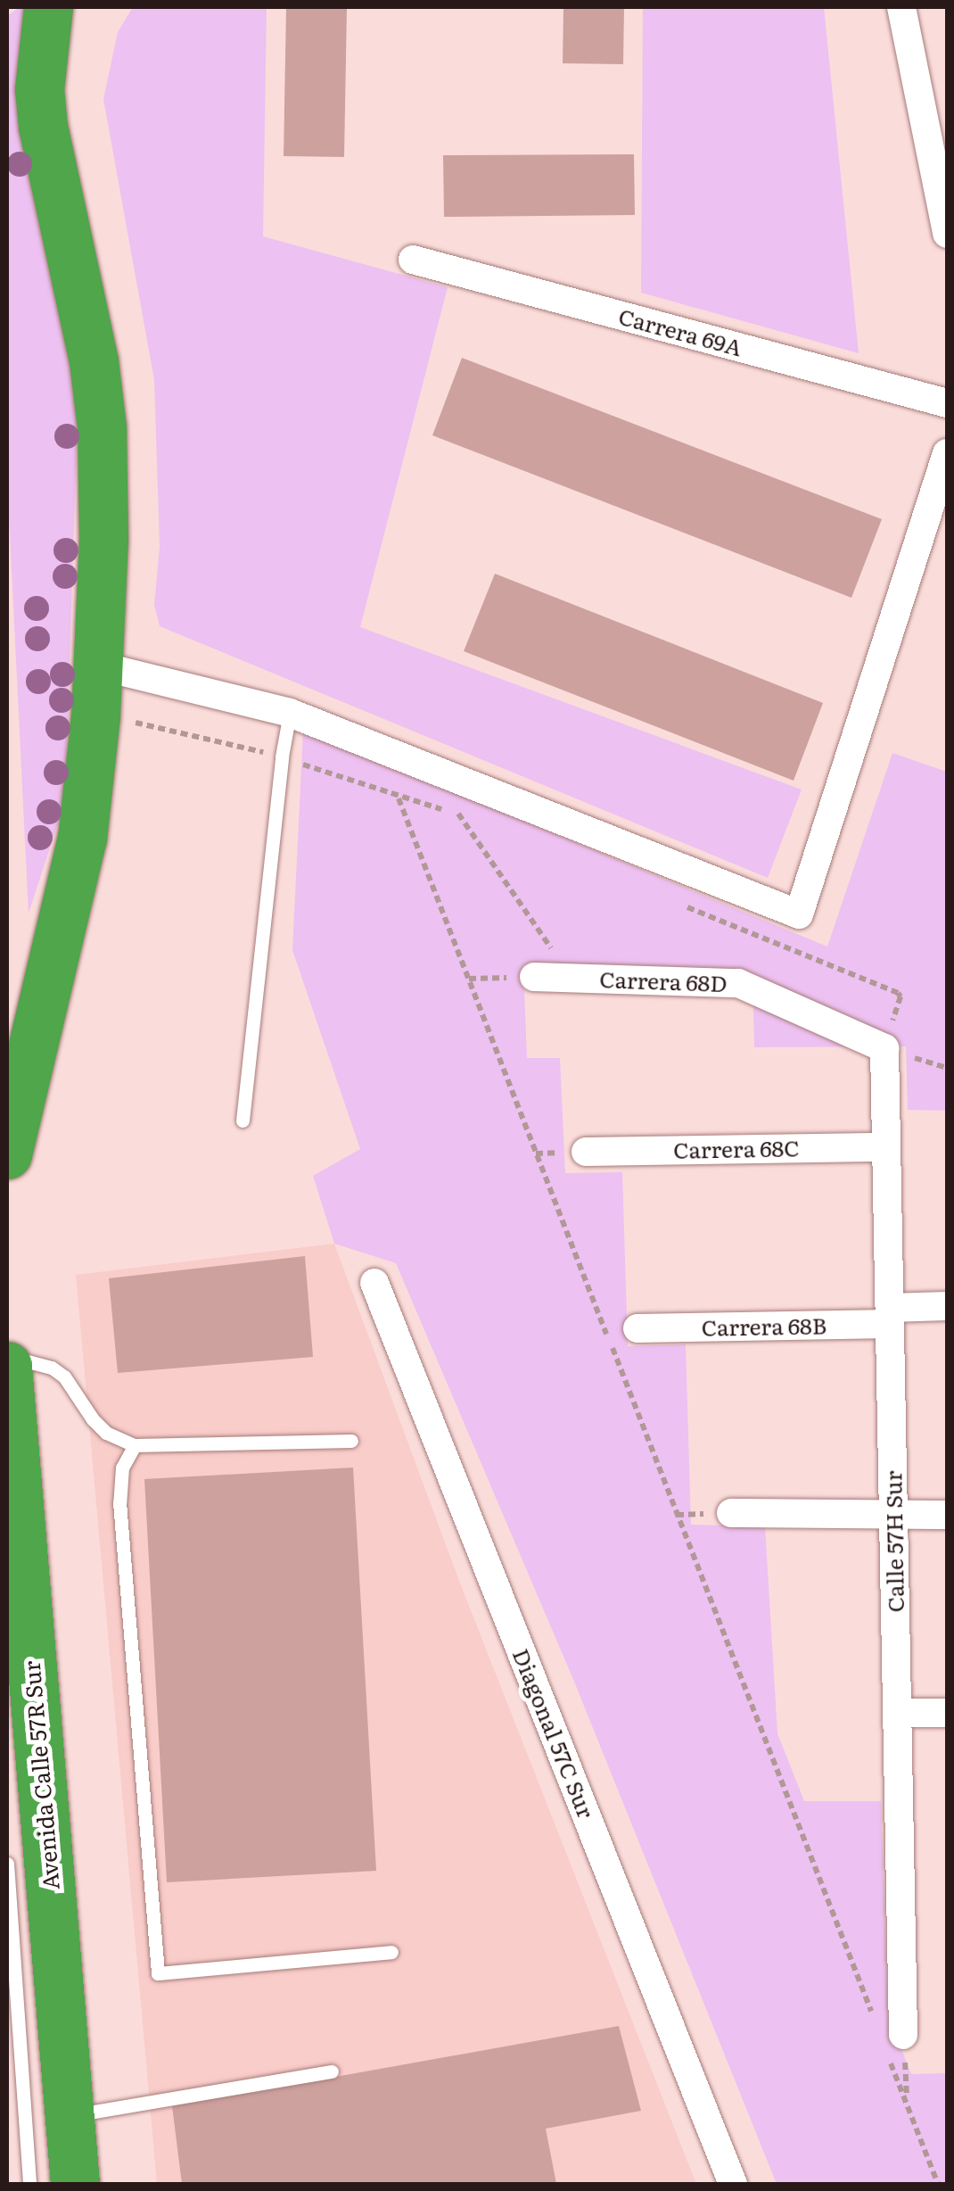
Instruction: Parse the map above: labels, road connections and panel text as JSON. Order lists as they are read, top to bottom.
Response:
{
  "streets": {
    "highway": ["Avenida Calle 57R Sur"],
    "street": [
      "Carrera 69A",
      "Carrera 68D",
      "Carrera 68C",
      "Carrera 68B",
      "Calle 57H Sur",
      "Diagonal 57C Sur"
    ]
  },
  "crossings": [
    ["Carrera 68D", "Calle 57H Sur"],
    ["Carrera 68C", "Calle 57H Sur"],
    ["Carrera 68B", "Calle 57H Sur"]
  ]
}
